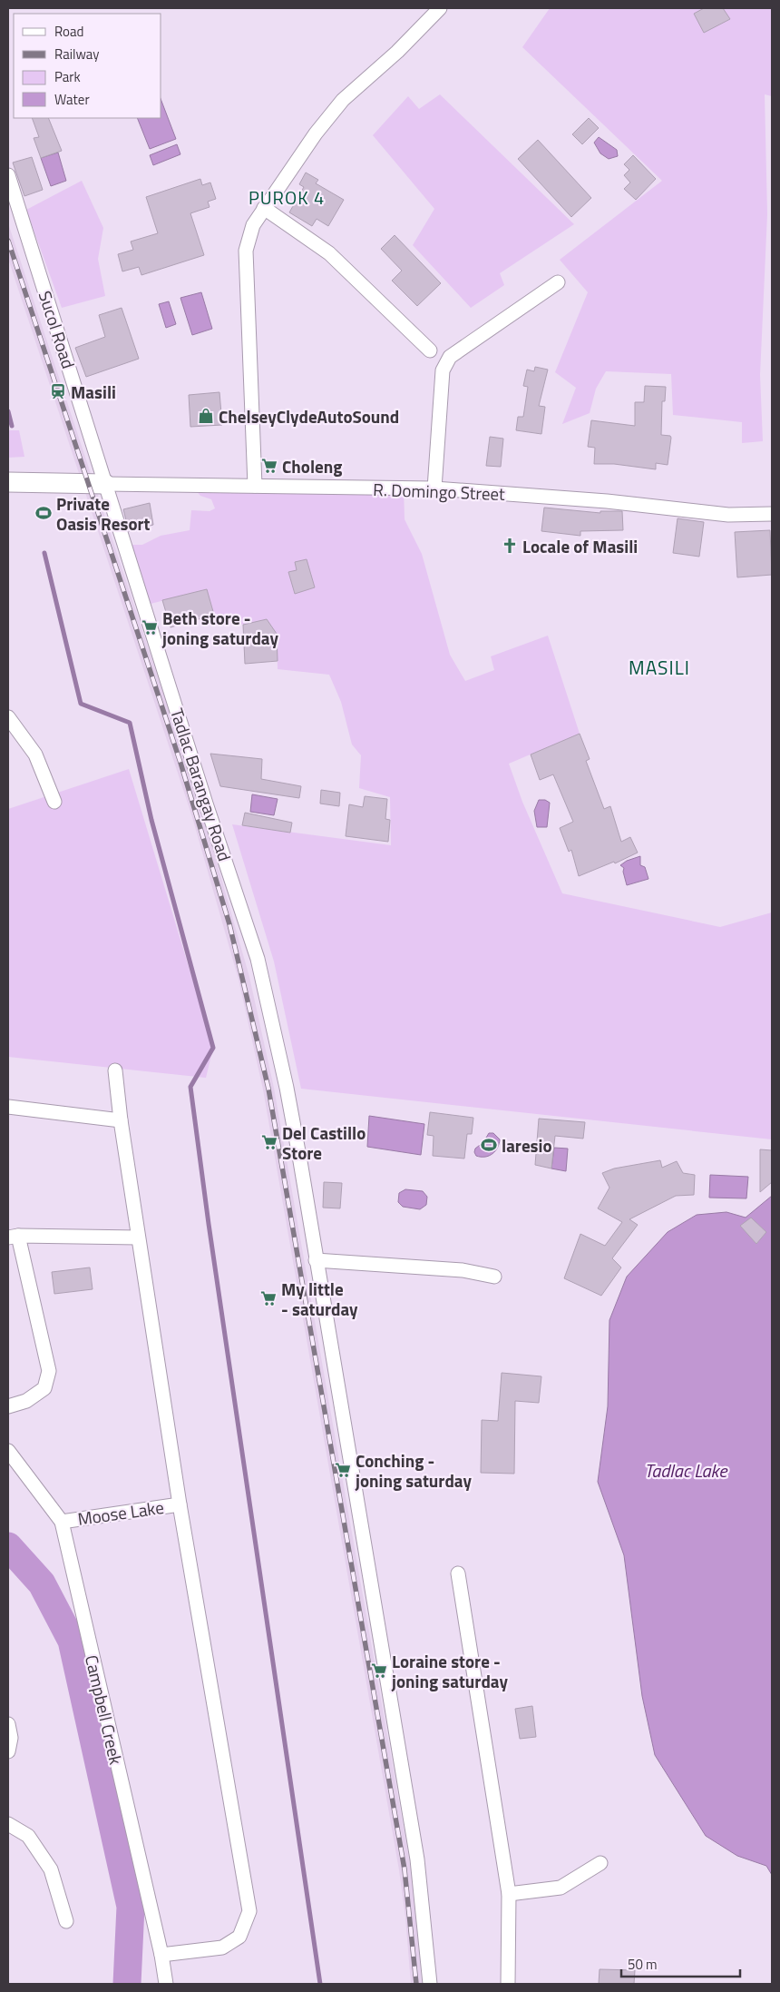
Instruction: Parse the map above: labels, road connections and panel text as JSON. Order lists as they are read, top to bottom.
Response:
{
  "streets": {
    "street": [
      "Sucol Road",
      "R. Domingo Street",
      "Tadlac Barangay Road",
      "Moose Lake",
      "Campbell Creek"
    ]
  },
  "crossings": [
    ["Sucol Road", "R. Domingo Street"],
    ["Sucol Road", "Tadlac Barangay Road"],
    ["R. Domingo Street", "Tadlac Barangay Road"],
    ["Moose Lake", "Campbell Creek"]
  ],
  "districts": ["PUROK 4", "MASILI"],
  "water": ["Tadlac Lake"],
  "places": {
    "station": ["Masili"],
    "shop": ["ChelseyClydeAutoSound"],
    "supermarket": [
      "Choleng",
      "Beth store - joning saturday",
      "Del Castillo Store",
      "My little - saturday",
      "Conching - joning saturday",
      "Loraine store - joning saturday"
    ],
    "sports": ["Private Oasis Resort", "laresio"],
    "church": ["Locale of Masili"]
  },
  "legend": [
    "Road",
    "Railway",
    "Park",
    "Water"
  ],
  "scale_bar": "50 m"
}
